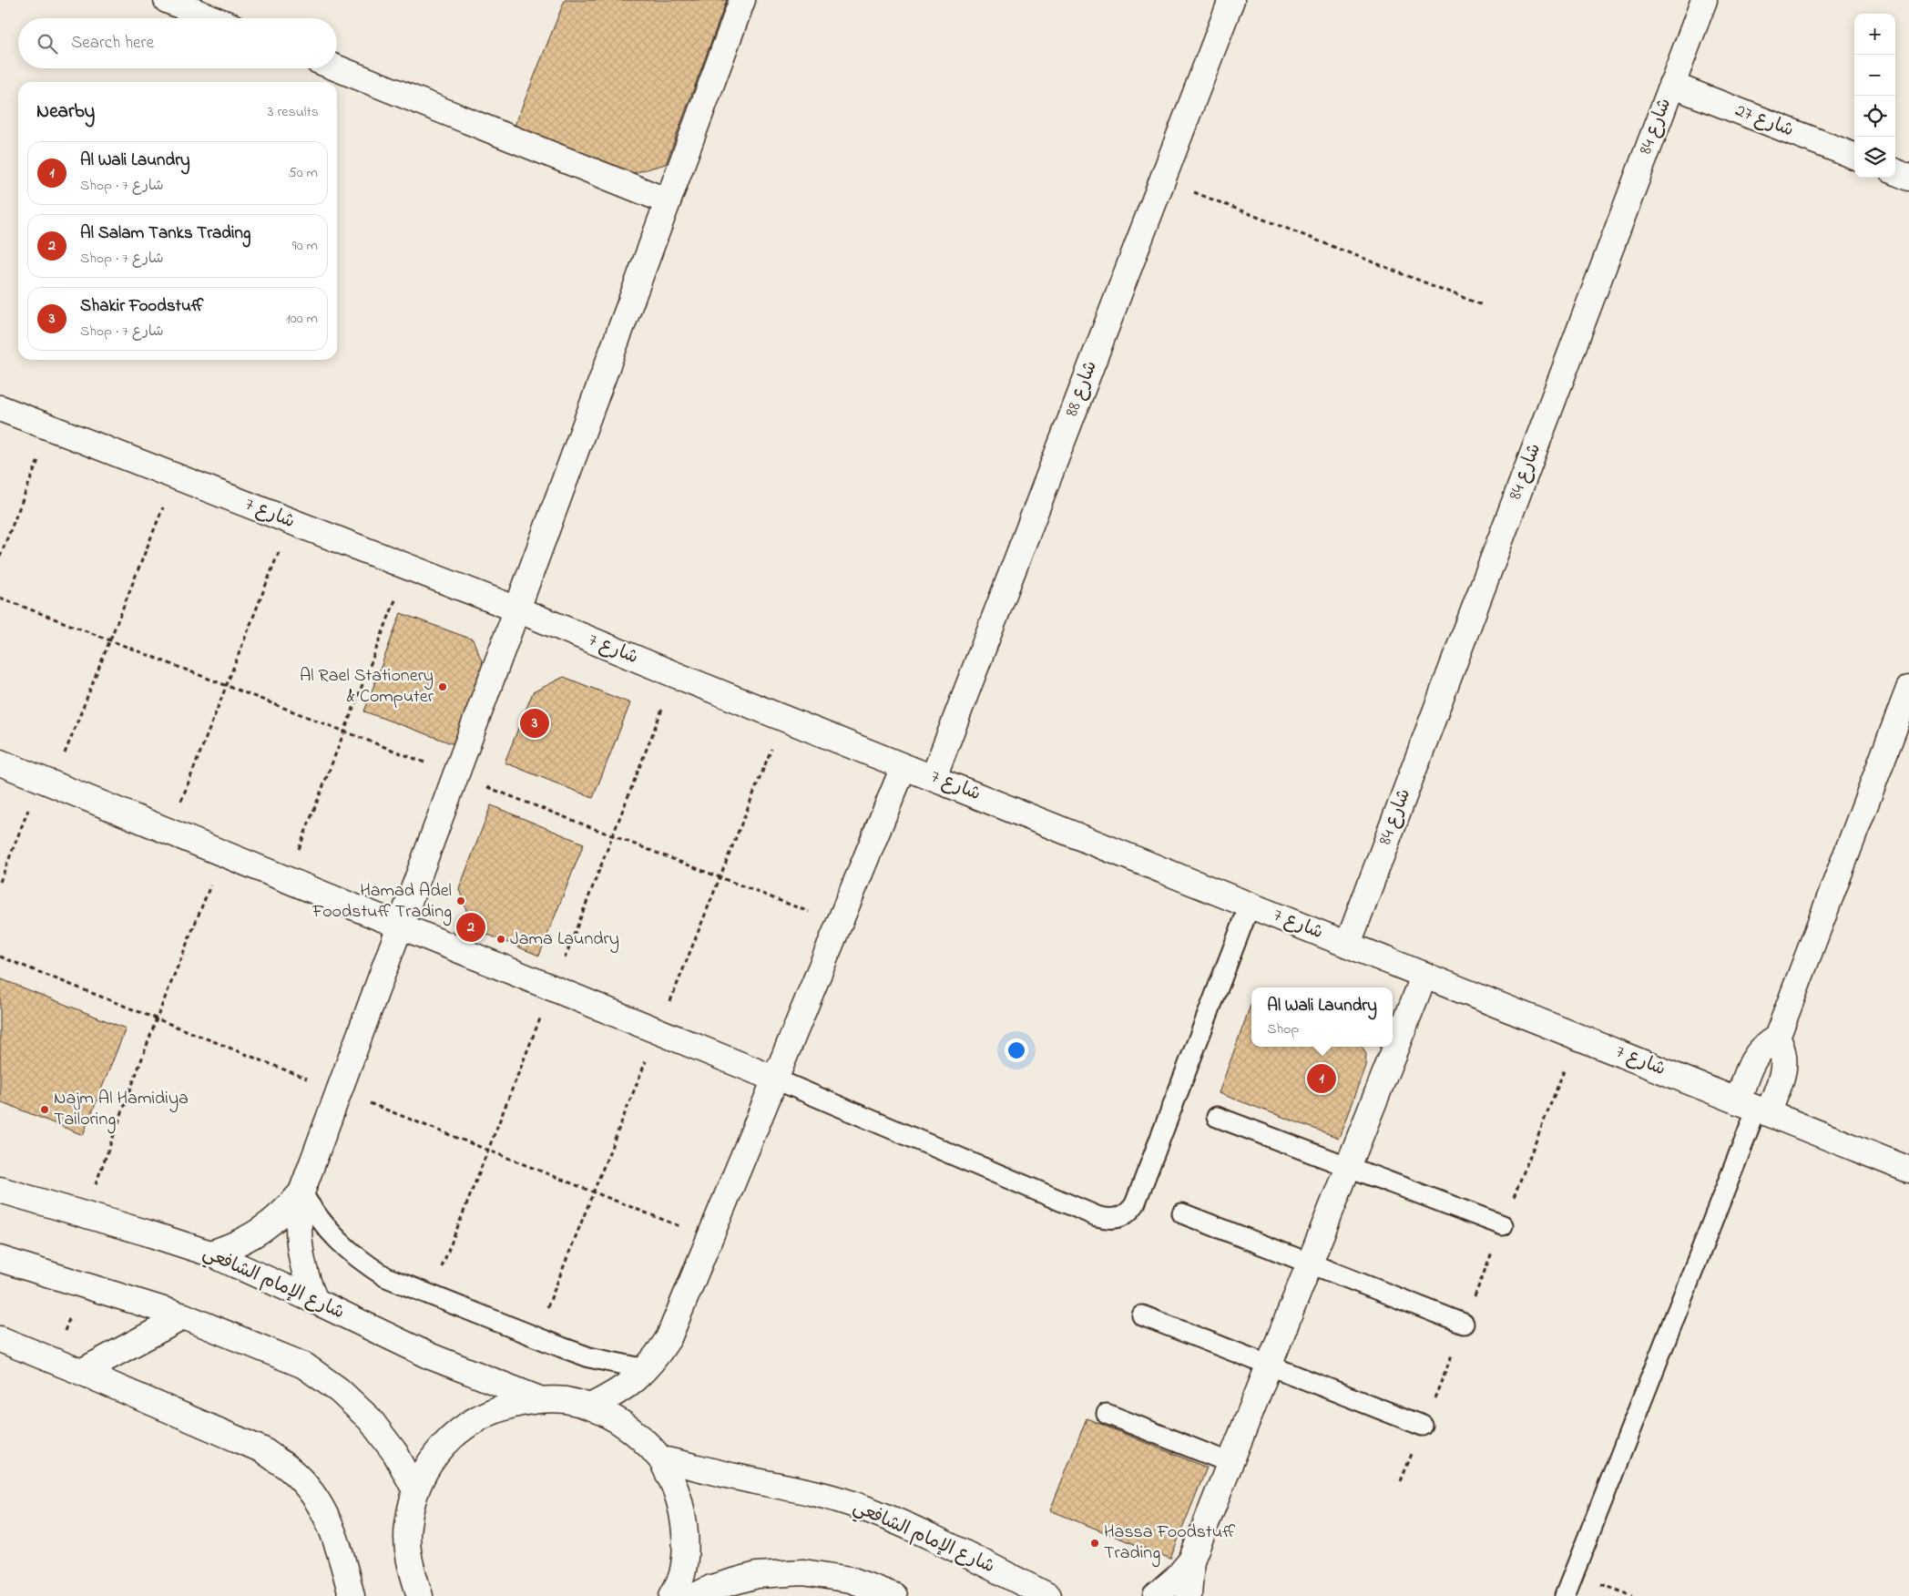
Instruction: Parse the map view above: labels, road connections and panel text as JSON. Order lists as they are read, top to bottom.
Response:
{
  "streets": {
    "street": [
      "شارع 27",
      "شارع 84",
      "شارع 88",
      "شارع 7",
      "شارع الإمام الشافعي"
    ]
  },
  "crossings": [
    ["شارع 27", "شارع 84"],
    ["شارع 84", "شارع 7"],
    ["شارع 88", "شارع 7"]
  ],
  "places": [
    "Al Rael Stationery & Computer",
    "Hamad Adel Foodstuff Trading",
    "Jama Laundry",
    "Najm Al Hamidiya Tailoring",
    "Hassa Foodstuff Trading"
  ],
  "page": {
    "map_buttons": ["+", "−"],
    "search": "Search here",
    "heading": ["Nearby", "3 results"],
    "list": [
      {
        "mark": "1",
        "name": "Al Wali Laundry",
        "note": "Shop · شارع 7",
        "value": "50 m"
      },
      {
        "mark": "2",
        "name": "Al Salam Tanks Trading",
        "note": "Shop · شارع 7",
        "value": "90 m"
      },
      {
        "mark": "3",
        "name": "Shakir Foodstuff",
        "note": "Shop · شارع 7",
        "value": "100 m"
      }
    ],
    "pins": ["3", "2", "1"],
    "popup": ["Al Wali Laundry", "Shop"]
  }
}
